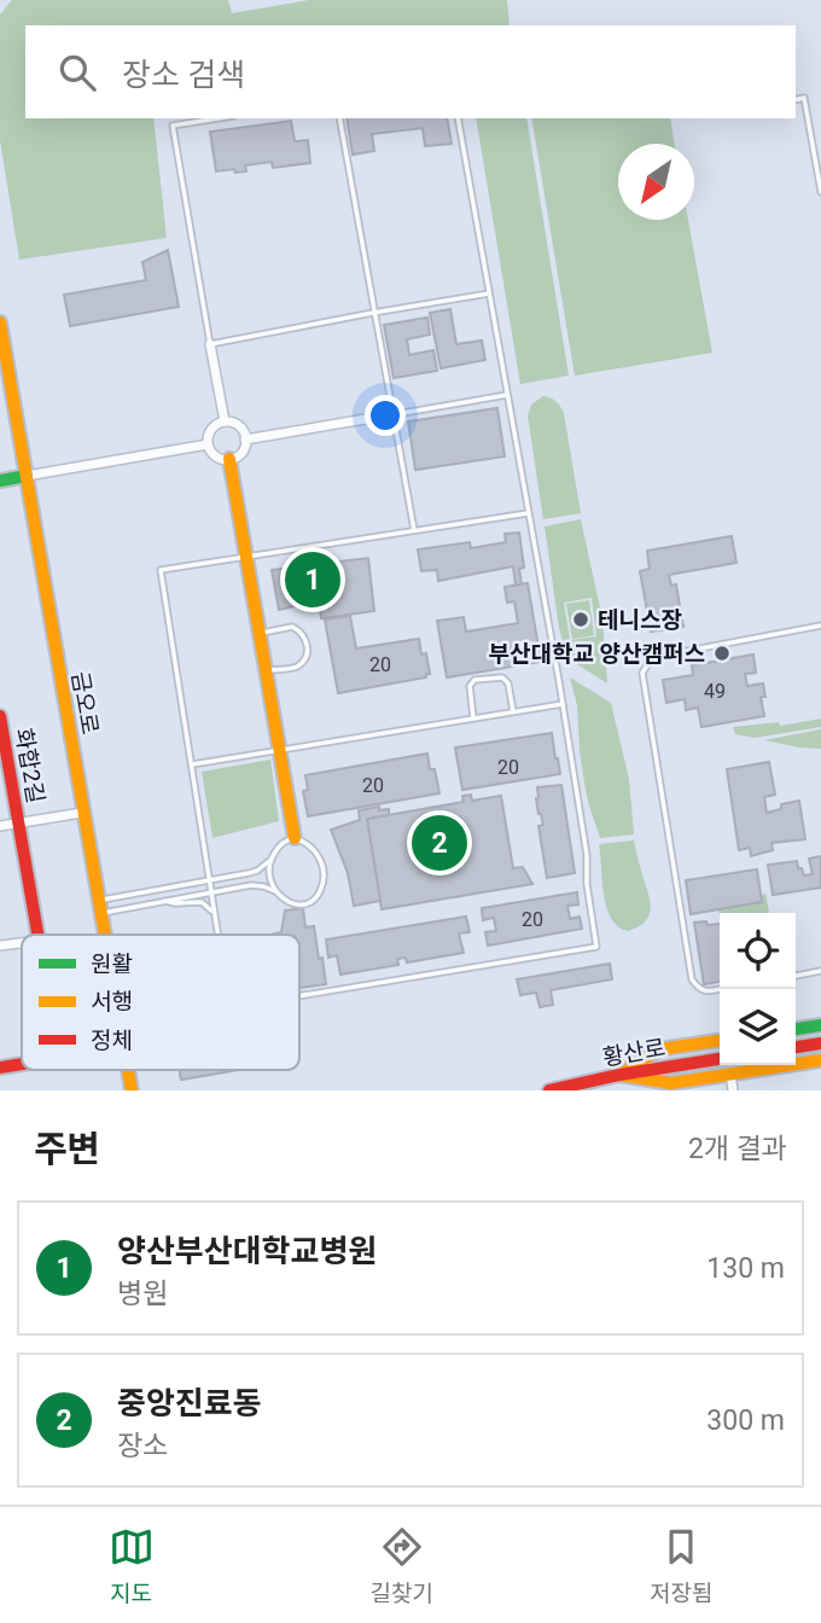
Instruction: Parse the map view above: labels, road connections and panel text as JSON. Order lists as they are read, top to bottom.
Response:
{
  "streets": {
    "main road": ["금오로", "화합2길", "황산로"]
  },
  "places": ["테니스장", "부산대학교 양산캠퍼스"],
  "house_numbers": [
    "20",
    "49",
    "20",
    "20",
    "20"
  ],
  "legend": ["원활", "서행", "정체"],
  "north": "bottom left",
  "page": {
    "search": "장소 검색",
    "pins": ["1", "2"],
    "heading": ["주변", "2개 결과"],
    "list": [
      {
        "mark": "1",
        "name": "양산부산대학교병원",
        "note": "병원",
        "value": "130 m"
      },
      {
        "mark": "2",
        "name": "중앙진료동",
        "note": "장소",
        "value": "300 m"
      }
    ],
    "nav": ["지도", "길찾기", "저장됨"]
  }
}
